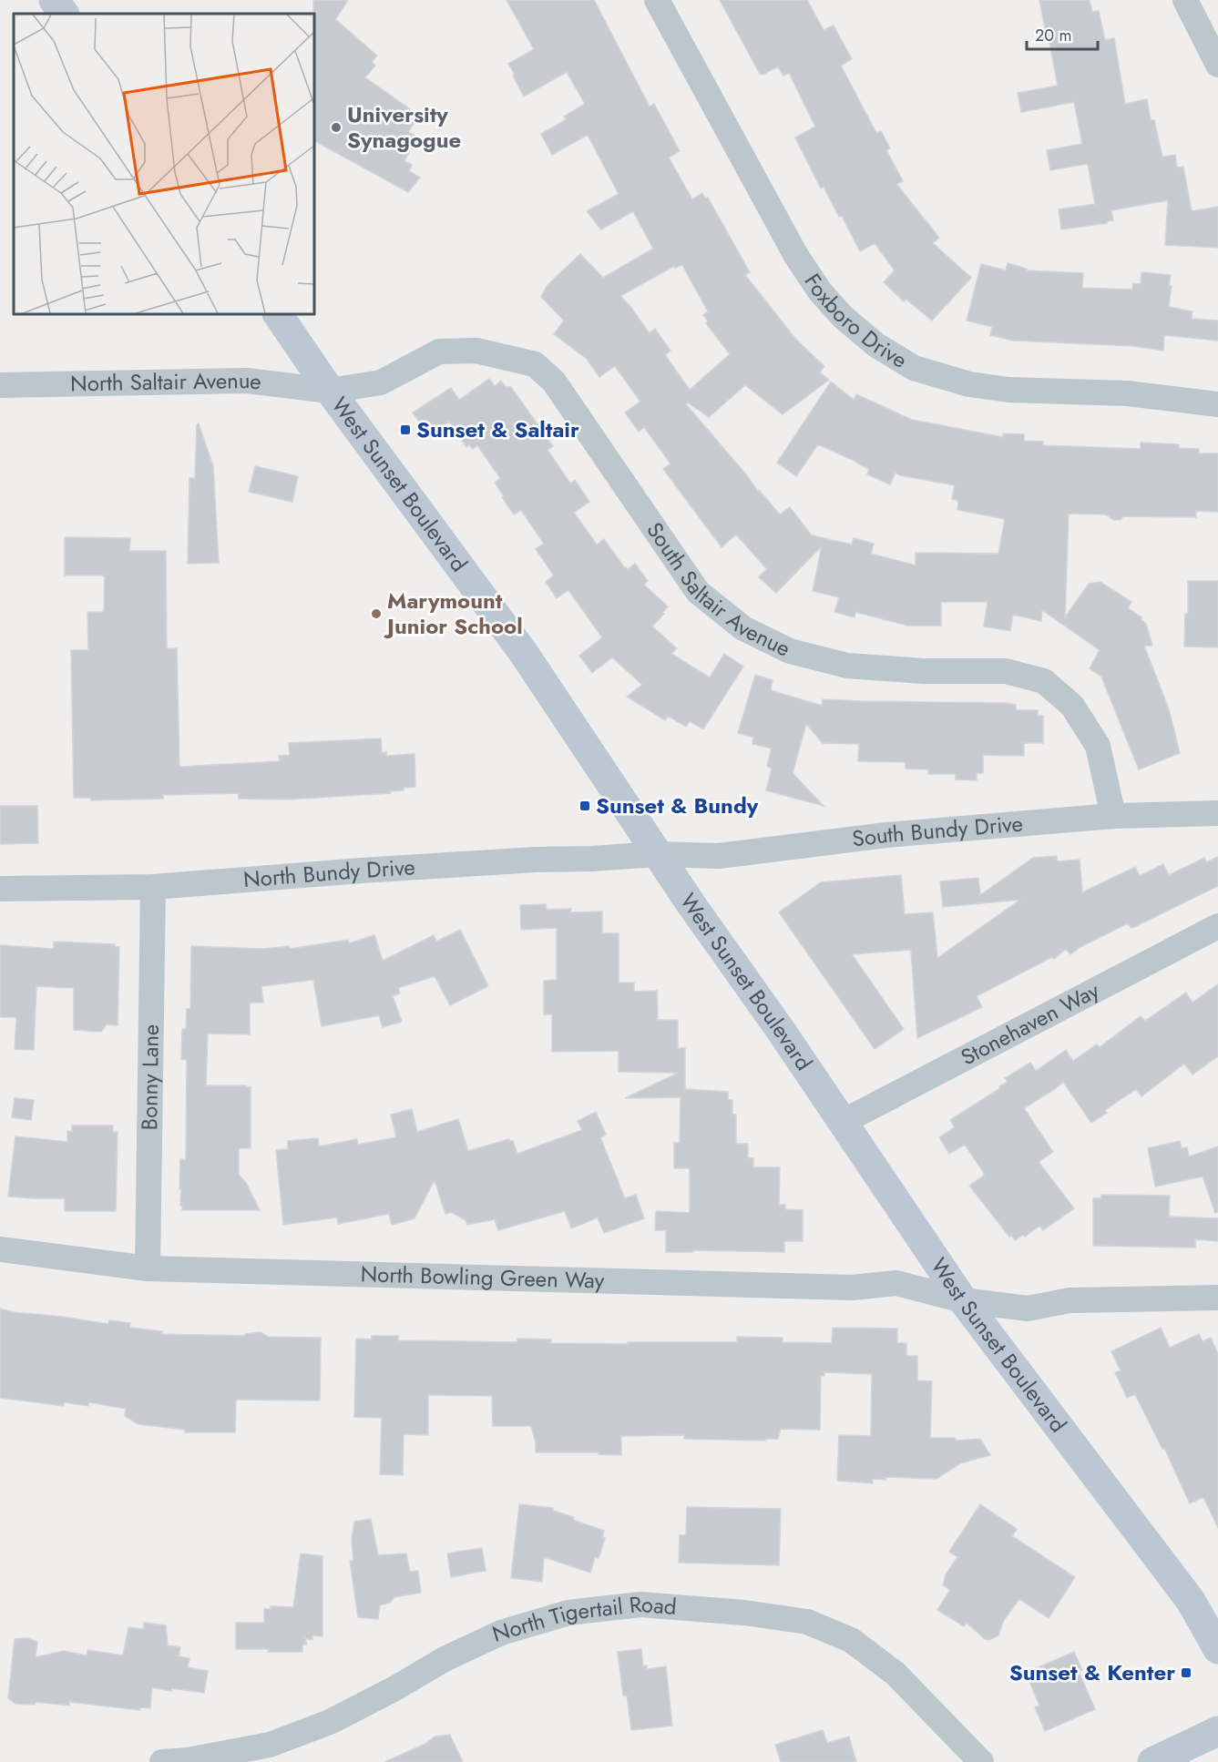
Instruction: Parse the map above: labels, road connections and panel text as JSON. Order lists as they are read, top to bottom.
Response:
{
  "streets": {
    "main road": ["West Sunset Boulevard"],
    "street": [
      "Foxboro Drive",
      "North Saltair Avenue",
      "South Saltair Avenue",
      "South Bundy Drive",
      "North Bundy Drive",
      "Stonehaven Way",
      "Bonny Lane",
      "North Bowling Green Way",
      "North Tigertail Road"
    ]
  },
  "crossings": [
    ["North Saltair Avenue", "West Sunset Boulevard"],
    ["North Saltair Avenue", "South Saltair Avenue"],
    ["West Sunset Boulevard", "South Saltair Avenue"],
    ["West Sunset Boulevard", "South Bundy Drive"],
    ["West Sunset Boulevard", "North Bundy Drive"],
    ["West Sunset Boulevard", "Stonehaven Way"],
    ["West Sunset Boulevard", "North Bowling Green Way"],
    ["South Saltair Avenue", "South Bundy Drive"],
    ["South Bundy Drive", "North Bundy Drive"],
    ["North Bundy Drive", "Bonny Lane"],
    ["Bonny Lane", "North Bowling Green Way"]
  ],
  "places": {
    "other": ["University Synagogue", "Marymount Junior School"],
    "transit": ["Sunset & Saltair", "Sunset & Bundy", "Sunset & Kenter"]
  },
  "scale_bar": "20 m"
}
